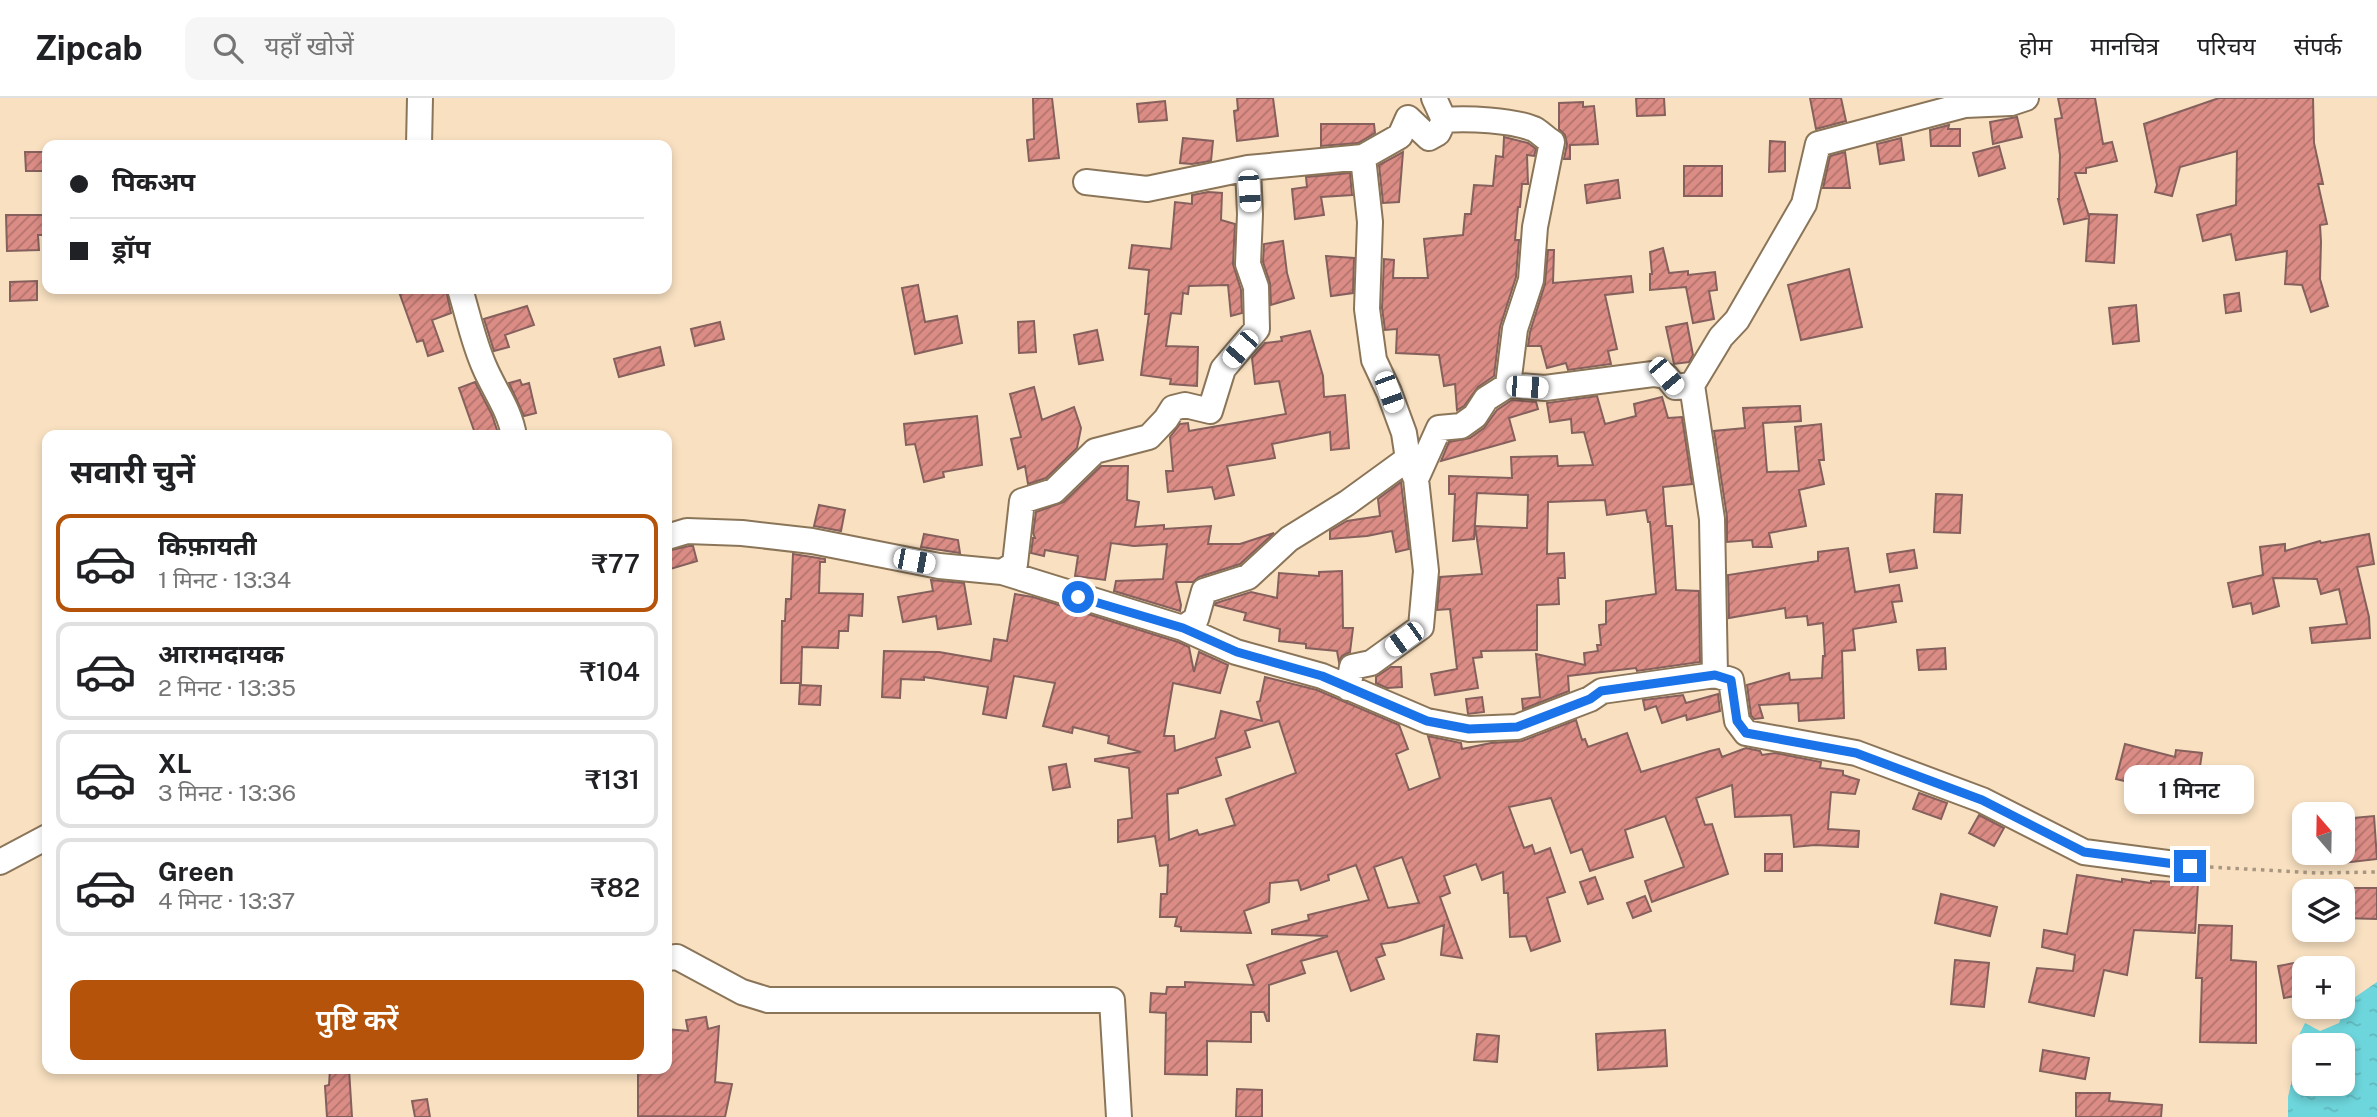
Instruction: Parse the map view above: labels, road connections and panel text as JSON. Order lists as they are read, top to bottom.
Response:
{
  "north": "top",
  "page": {
    "header": "Zipcab",
    "search": "यहाँ खोजें",
    "nav": [
      "होम",
      "मानचित्र",
      "परिचय",
      "संपर्क"
    ],
    "banner": ["पिकअप", "ड्रॉप"],
    "heading": "सवारी चुनें",
    "list": [
      {
        "name": "किफ़ायती",
        "note": "1 मिनट · 13:34",
        "value": "₹77"
      },
      {
        "name": "आरामदायक",
        "note": "2 मिनट · 13:35",
        "value": "₹104"
      },
      {
        "name": "XL",
        "note": "3 मिनट · 13:36",
        "value": "₹131"
      },
      {
        "name": "Green",
        "note": "4 मिनट · 13:37",
        "value": "₹82"
      }
    ],
    "bubble": "1 मिनट",
    "map_buttons": ["+", "−"],
    "buttons": "पुष्टि करें"
  }
}
